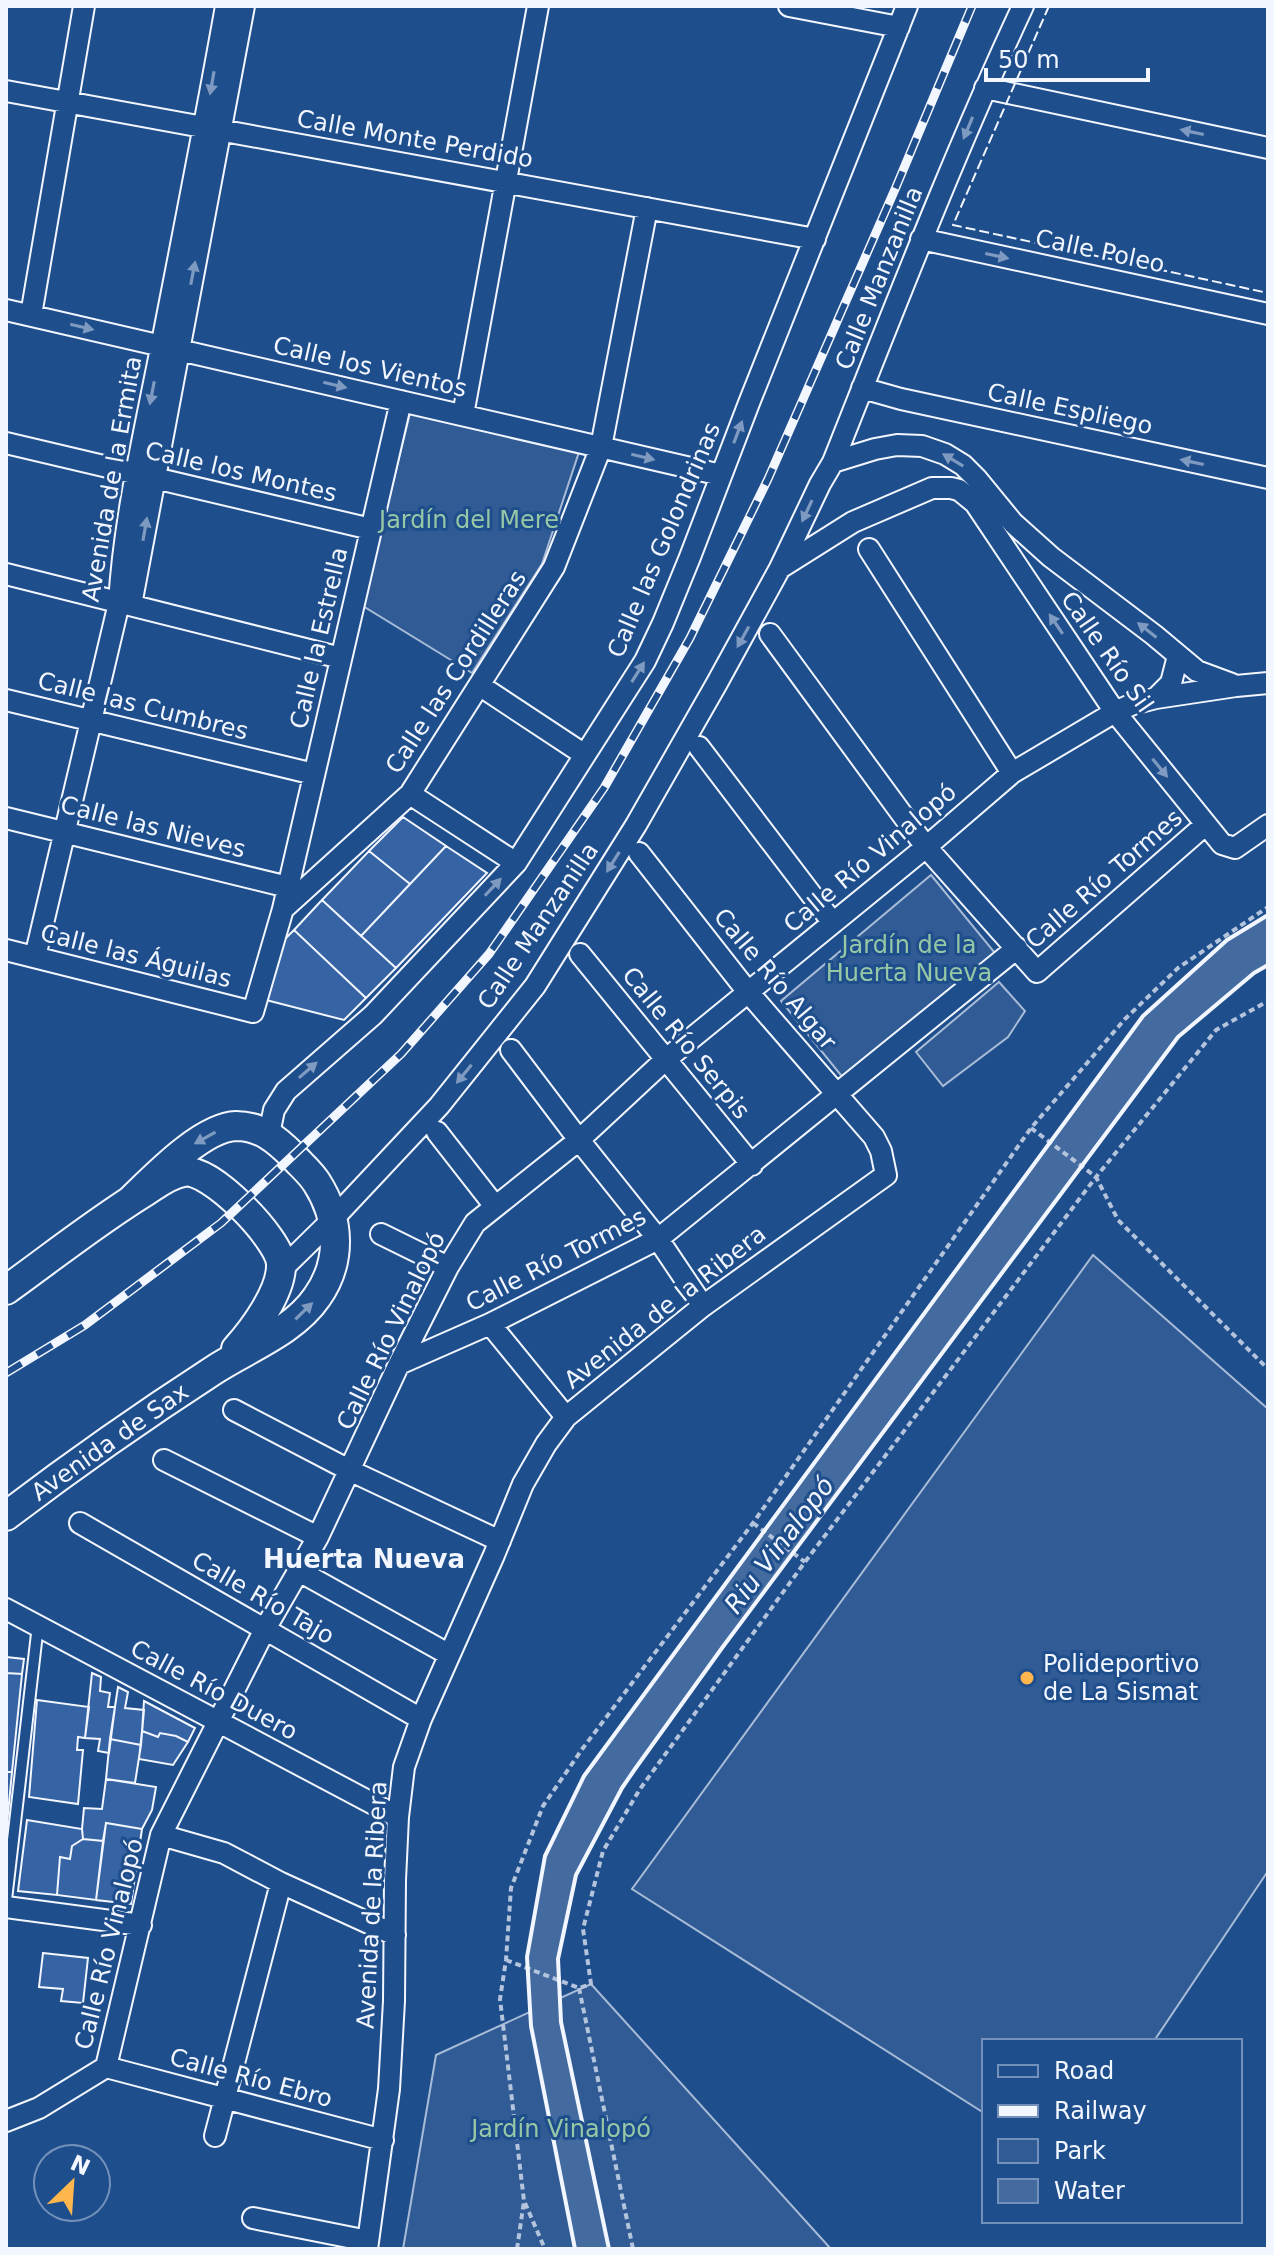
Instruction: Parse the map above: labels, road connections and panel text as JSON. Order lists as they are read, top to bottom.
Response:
{
  "streets": {
    "street": [
      "Calle Monte Perdido",
      "Calle Poleo",
      "Calle Manzanilla",
      "Calle los Vientos",
      "Calle Espliego",
      "Calle los Montes",
      "Avenida de la Ermita",
      "Calle las Golondrinas",
      "Calle la Estrella",
      "Calle Río Sil",
      "Calle las Cordilleras",
      "Calle las Cumbres",
      "Calle las Nieves",
      "Calle Río Vinalopó",
      "Calle Río Tormes",
      "Calle las Águilas",
      "Calle Río Algar",
      "Calle Río Serpis",
      "Avenida de la Ribera",
      "Avenida de Sax",
      "Calle Río Tajo",
      "Calle Río Duero",
      "Calle Río Ebro"
    ]
  },
  "crossings": [
    ["Calle Monte Perdido", "Avenida de la Ermita"],
    ["Calle Monte Perdido", "Calle las Golondrinas"],
    ["Calle Monte Perdido", "Calle las Cordilleras"],
    ["Calle Poleo", "Calle Manzanilla"],
    ["Calle Manzanilla", "Calle Espliego"],
    ["Calle Manzanilla", "Calle Río Sil"],
    ["Calle los Vientos", "Avenida de la Ermita"],
    ["Calle los Vientos", "Calle las Golondrinas"],
    ["Calle los Vientos", "Calle la Estrella"],
    ["Calle los Vientos", "Calle las Cordilleras"],
    ["Calle los Montes", "Avenida de la Ermita"],
    ["Calle los Montes", "Calle la Estrella"],
    ["Avenida de la Ermita", "Calle las Cumbres"],
    ["Avenida de la Ermita", "Calle las Nieves"],
    ["Avenida de la Ermita", "Calle las Águilas"],
    ["Calle la Estrella", "Calle las Cumbres"],
    ["Calle la Estrella", "Calle las Nieves"],
    ["Calle Río Sil", "Calle Río Vinalopó"],
    ["Calle Río Sil", "Calle Río Tormes"],
    ["Calle las Cordilleras", "Calle las Águilas"],
    ["Calle Río Vinalopó", "Calle Río Tormes"],
    ["Calle Río Vinalopó", "Calle Río Algar"],
    ["Calle Río Vinalopó", "Calle Río Serpis"],
    ["Calle Río Vinalopó", "Calle Río Tajo"],
    ["Calle Río Vinalopó", "Calle Río Duero"],
    ["Calle Río Vinalopó", "Calle Río Ebro"],
    ["Calle Río Tormes", "Calle Río Algar"],
    ["Calle Río Tormes", "Calle Río Serpis"],
    ["Calle Río Algar", "Avenida de la Ribera"],
    ["Avenida de la Ribera", "Calle Río Tajo"],
    ["Avenida de la Ribera", "Calle Río Duero"],
    ["Avenida de la Ribera", "Calle Río Ebro"]
  ],
  "one_way": [
    "Calle Manzanilla",
    "Calle los Vientos",
    "Calle Espliego",
    "Calle las Golondrinas"
  ],
  "districts": ["Huerta Nueva"],
  "water": ["Riu Vinalopó"],
  "parks": ["Jardín del Mere", "Jardín de la Huerta Nueva", "Jardín Vinalopó"],
  "places": ["Polideportivo de La Sismat"],
  "legend": [
    "Road",
    "Railway",
    "Park",
    "Water"
  ],
  "scale_bar": "50 m",
  "north": "top right"
}
